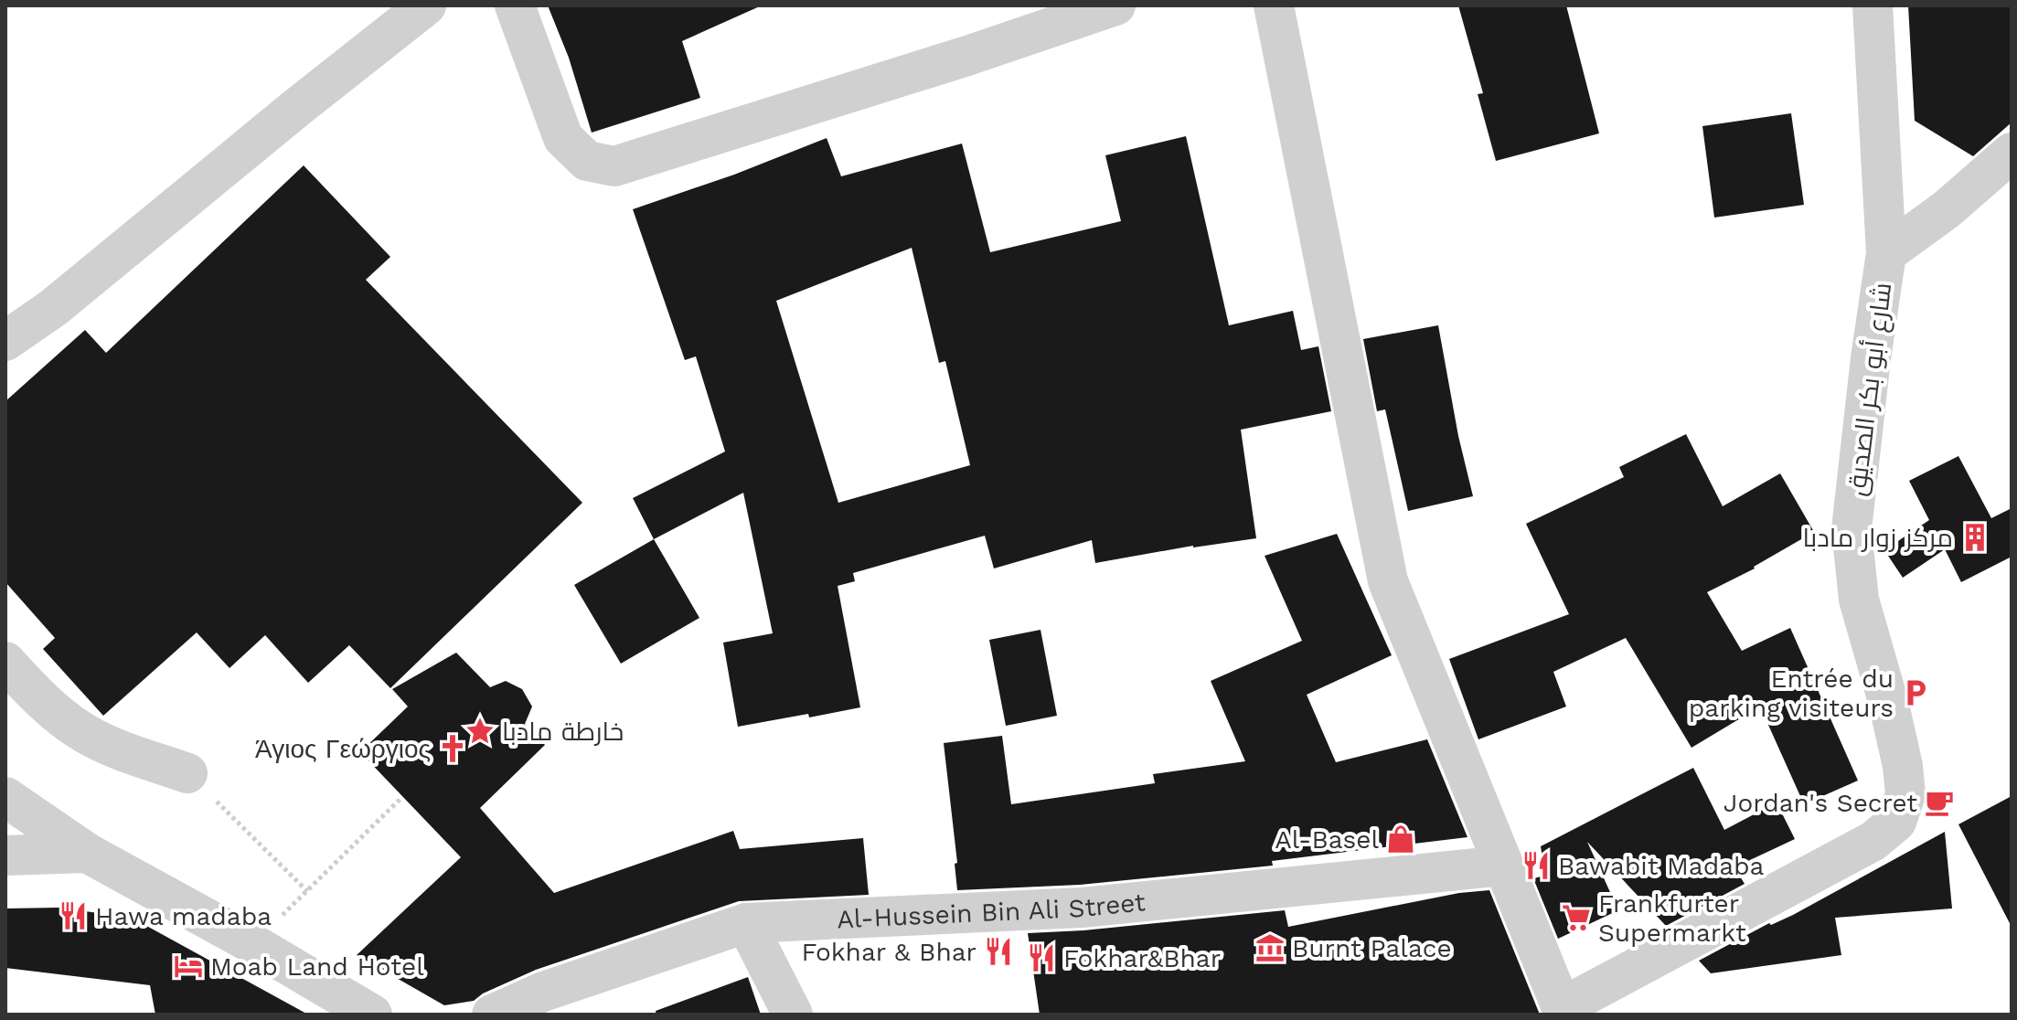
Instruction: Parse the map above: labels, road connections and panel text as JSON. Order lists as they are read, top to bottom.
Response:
{
  "streets": {
    "street": ["شارع أبو بكر الصديق", "Al-Hussein Bin Ali Street"]
  },
  "places": {
    "building": ["مركز زوار مادبا"],
    "parking": ["Entrée du parking visiteurs"],
    "place": ["خارطة مادبا"],
    "church": ["Άγιος Γεώργιος"],
    "cafe": ["Jordan's Secret"],
    "shop": ["Al-Basel"],
    "restaurant": [
      "Bawabit Madaba",
      "Hawa madaba",
      "Fokhar & Bhar",
      "Fokhar&Bhar"
    ],
    "supermarket": ["Frankfurter Supermarkt"],
    "museum": ["Burnt Palace"],
    "hotel": ["Moab Land Hotel"]
  }
}
